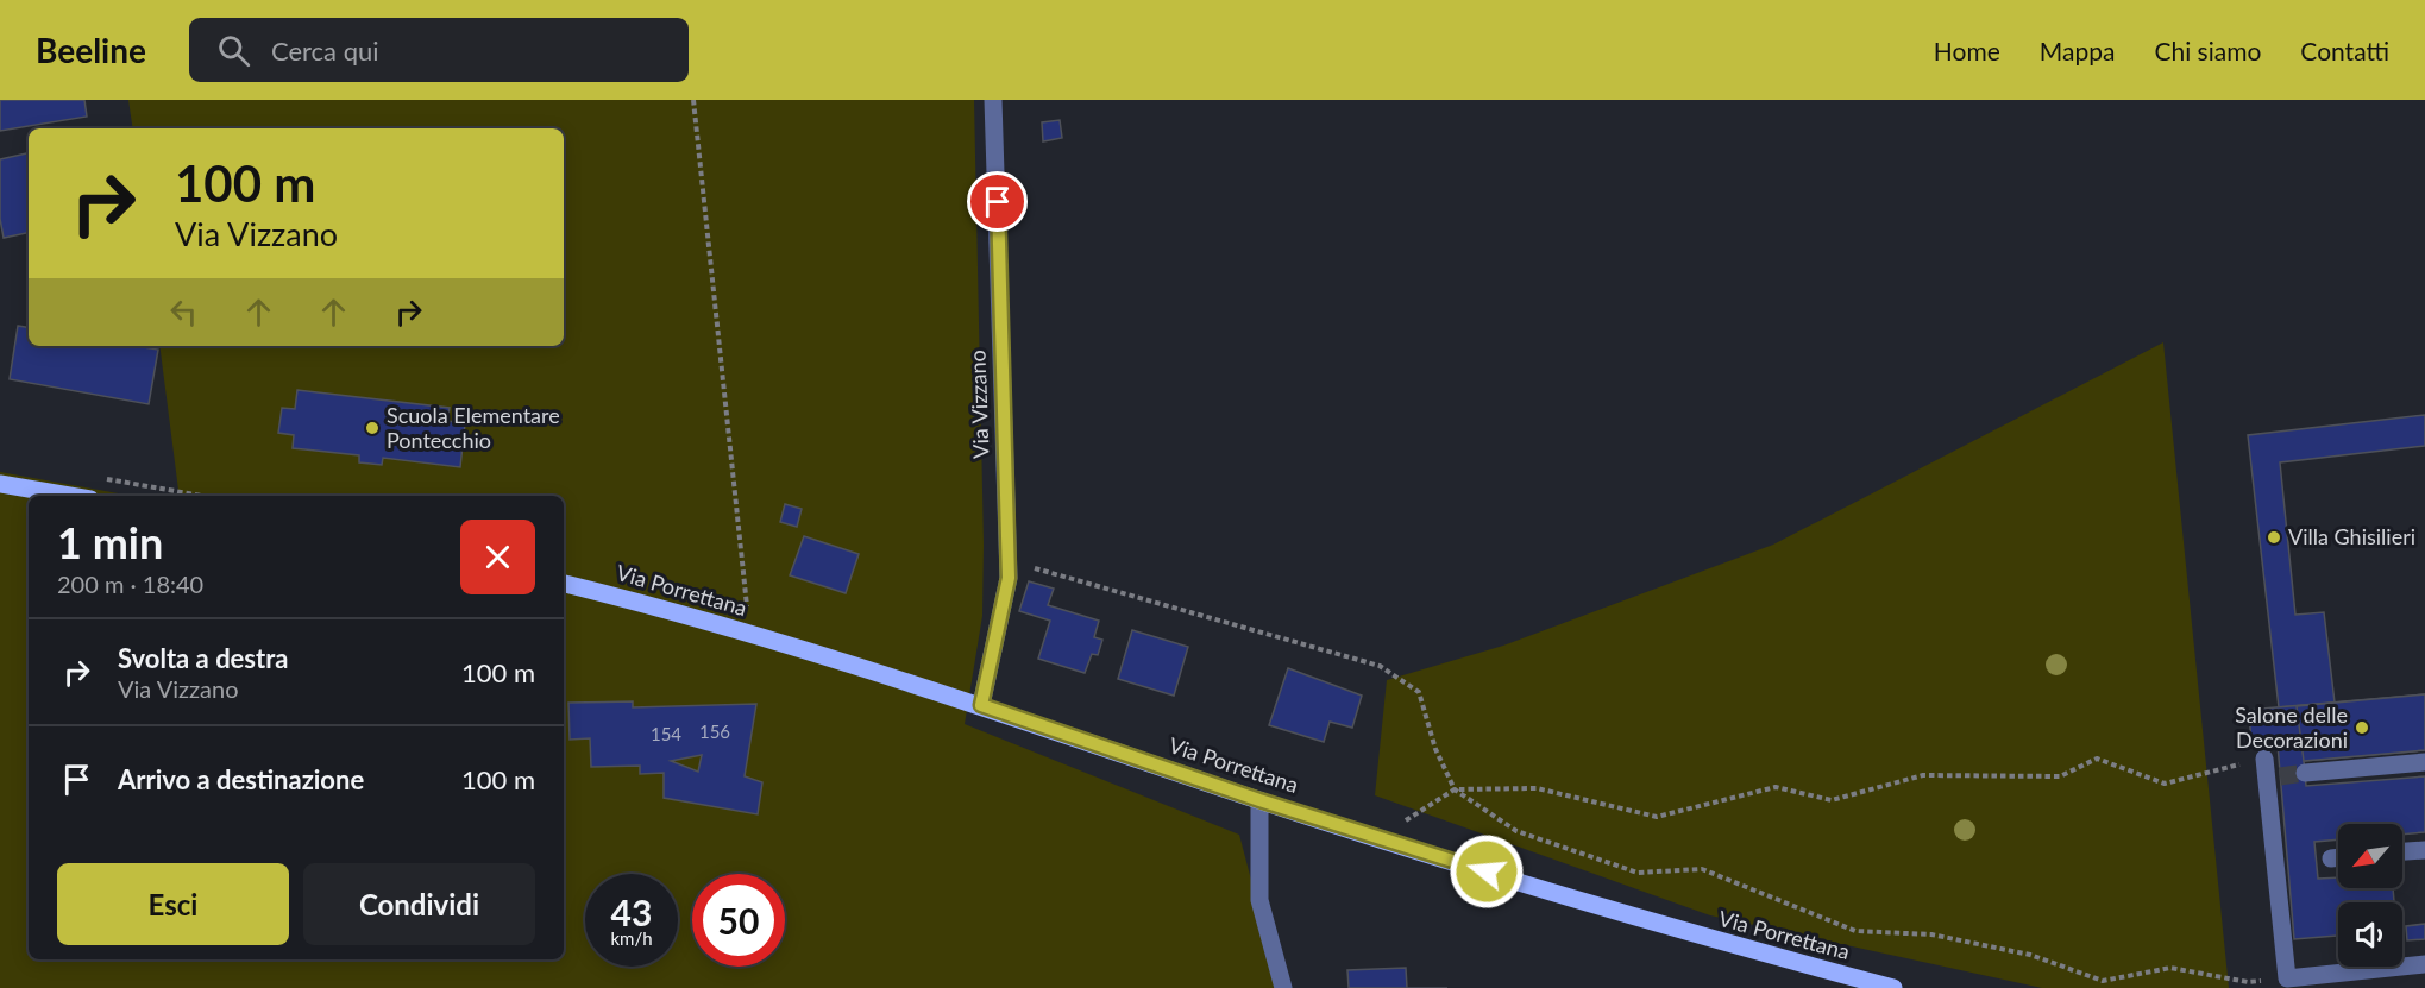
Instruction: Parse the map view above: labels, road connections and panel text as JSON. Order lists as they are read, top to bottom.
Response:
{
  "streets": {
    "main road": ["Via Porrettana"],
    "street": ["Via Vizzano"]
  },
  "crossings": [
    ["Via Vizzano", "Via Porrettana"]
  ],
  "places": ["Scuola Elementare Pontecchio", "Villa Ghisilieri", "Salone delle Decorazioni"],
  "house_numbers": ["156", "154"],
  "north": "bottom left",
  "page": {
    "header": "Beeline",
    "search": "Cerca qui",
    "nav": [
      "Home",
      "Mappa",
      "Chi siamo",
      "Contatti"
    ],
    "turn": ["100 m", "Via Vizzano"],
    "heading": ["1 min", "200 m · 18:40"],
    "list": [
      {
        "name": "Svolta a destra",
        "note": "Via Vizzano",
        "value": "100 m"
      },
      {
        "name": "Arrivo a destinazione",
        "value": "100 m"
      }
    ],
    "buttons": ["Esci", "Condividi"],
    "speed": "43 km/h",
    "limit": "50"
  }
}
